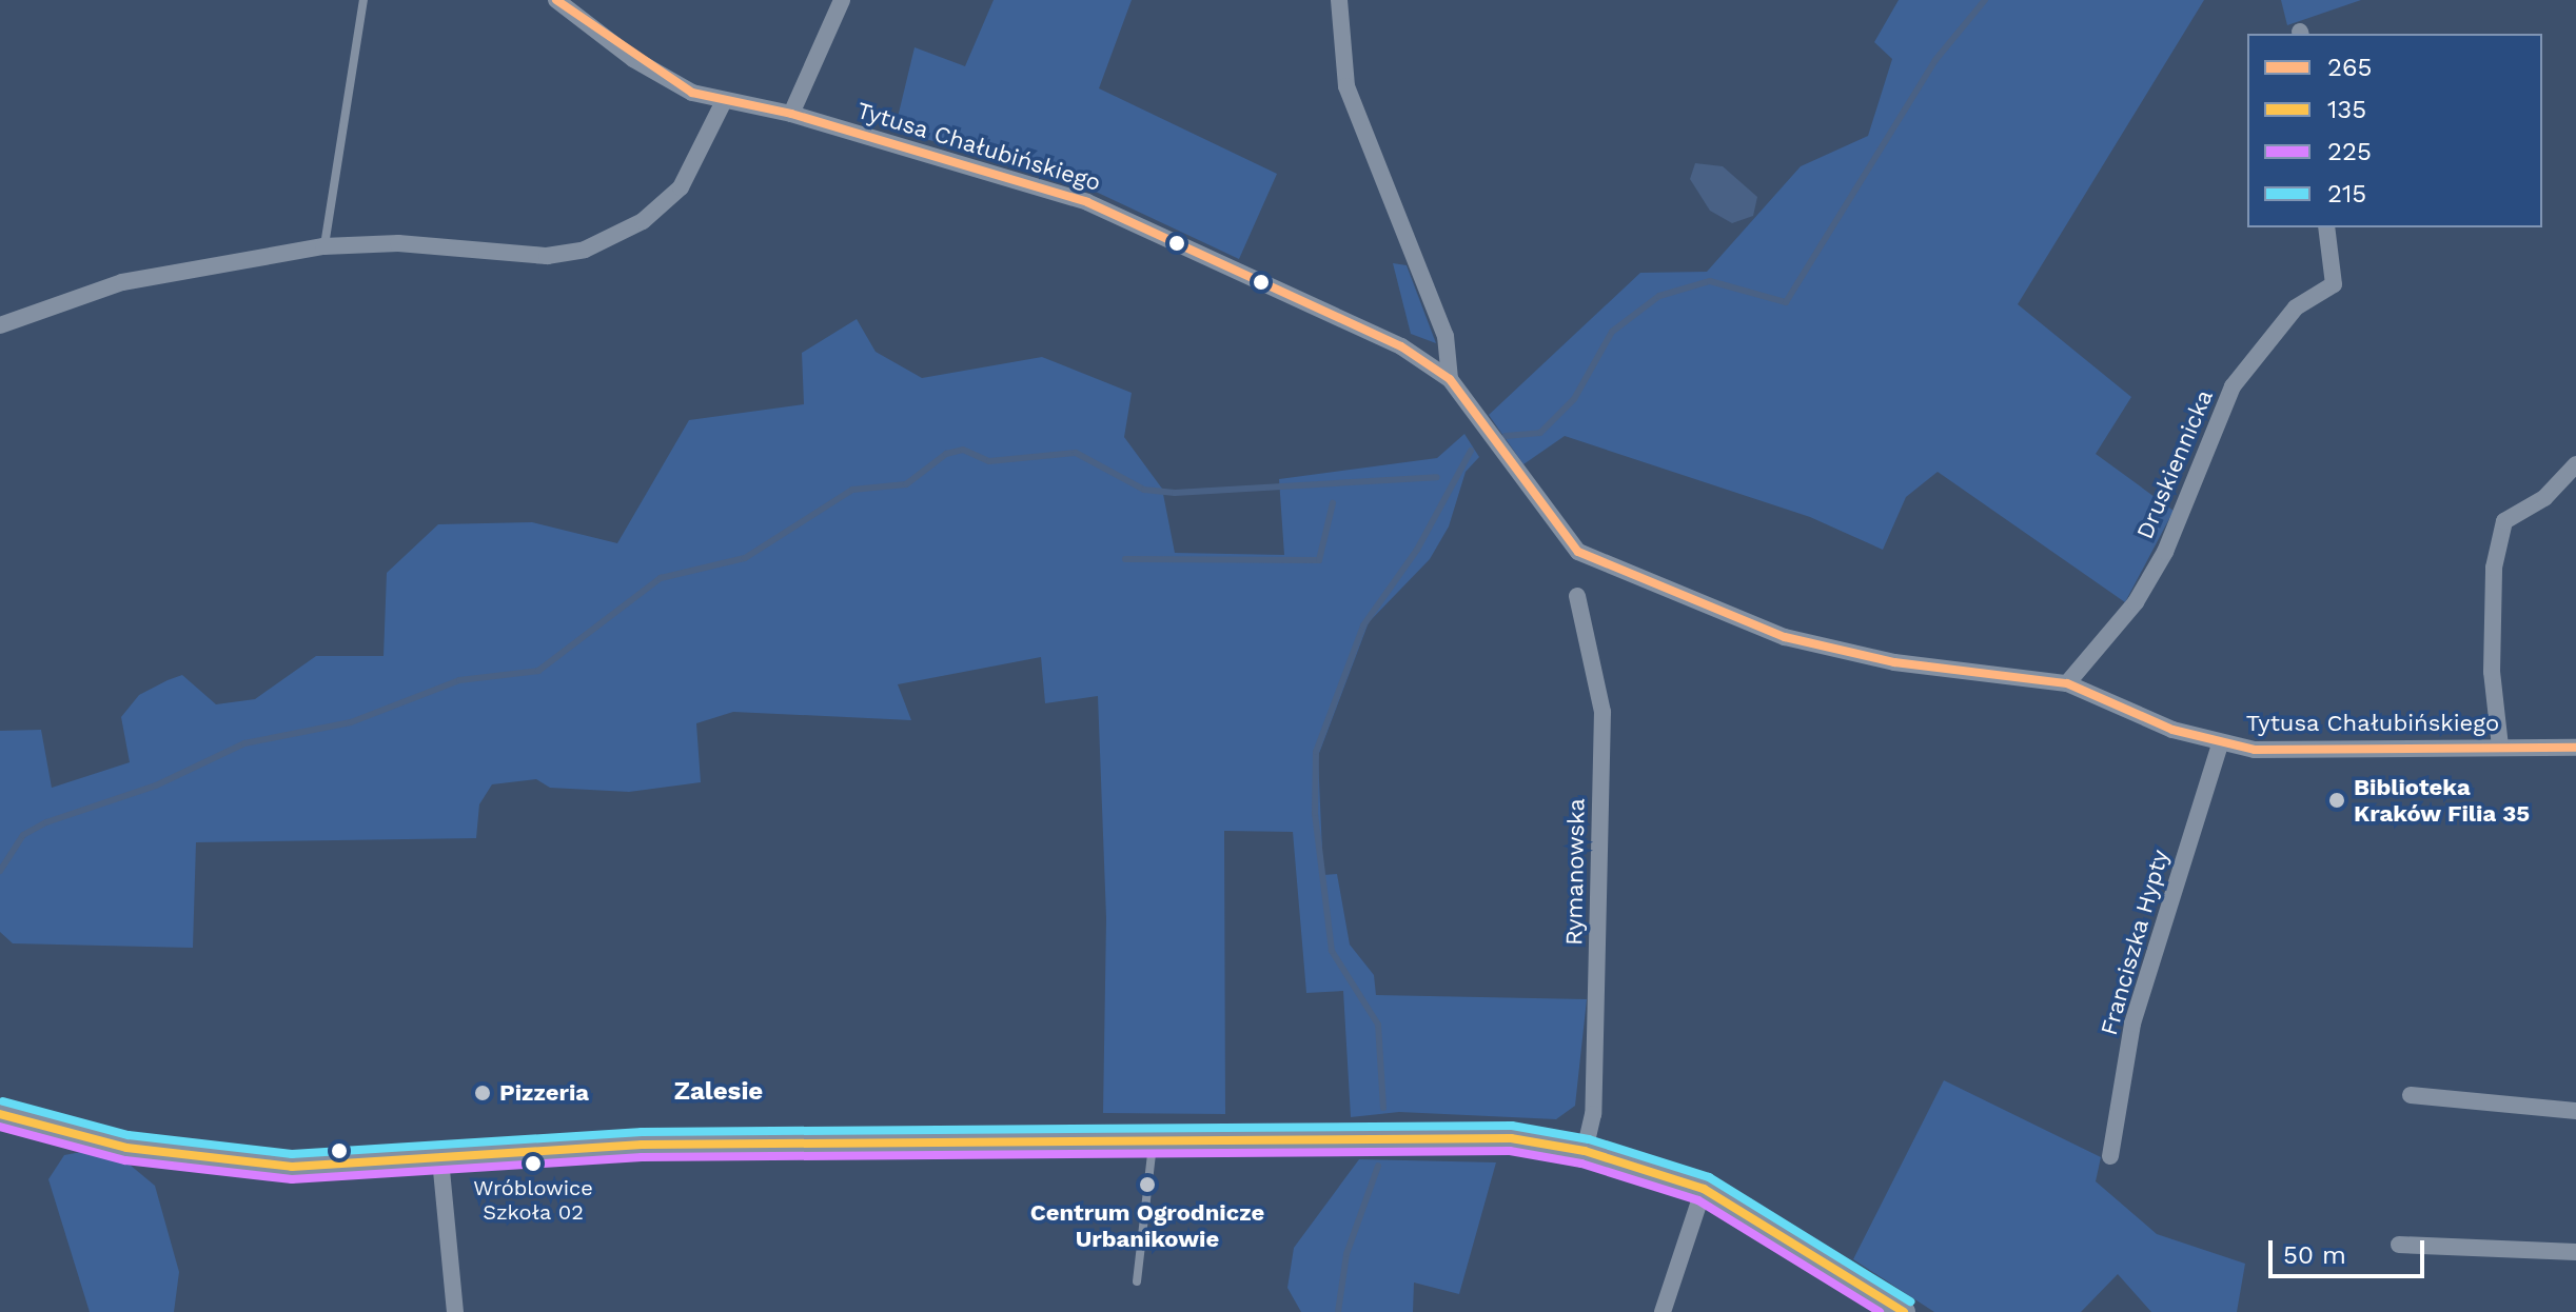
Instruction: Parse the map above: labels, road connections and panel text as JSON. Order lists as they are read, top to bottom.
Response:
{
  "streets": {
    "street": [
      "Tytusa Chałubińskiego",
      "Druskiennicka",
      "Rymanowska",
      "Franciszka Hypty"
    ]
  },
  "crossings": [
    ["Tytusa Chałubińskiego", "Druskiennicka"],
    ["Tytusa Chałubińskiego", "Franciszka Hypty"]
  ],
  "districts": ["Zalesie"],
  "places": [
    "Biblioteka Kraków Filia 35",
    "Pizzeria",
    "Wróblowice Szkoła 02",
    "Centrum Ogrodnicze Urbanikowie"
  ],
  "lines": [
    "transit line 265",
    "transit line 215",
    "transit line 135",
    "transit line 225"
  ],
  "legend": [
    "265",
    "135",
    "225",
    "215"
  ],
  "scale_bar": "50 m"
}
